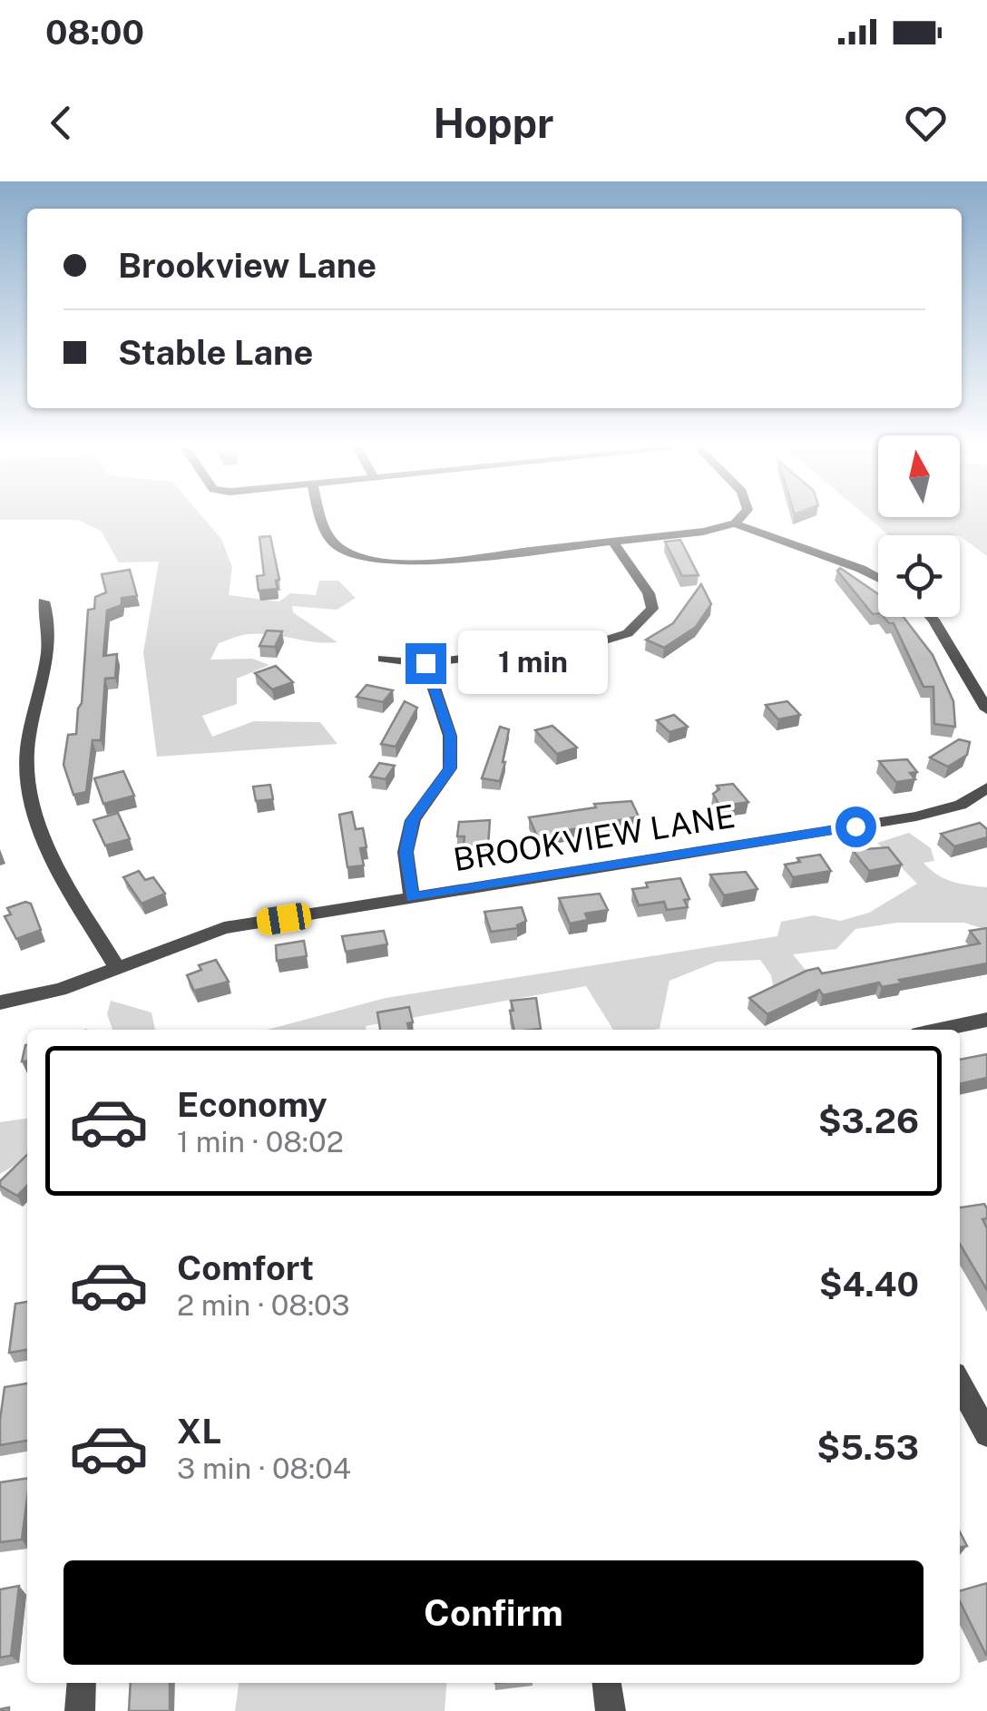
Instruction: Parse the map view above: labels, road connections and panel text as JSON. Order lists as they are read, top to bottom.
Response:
{
  "streets": {
    "street": ["BROOKVIEW LANE"]
  },
  "north": "top",
  "page": {
    "status": "08:00",
    "header": "Hoppr",
    "banner": ["Brookview Lane", "Stable Lane"],
    "bubble": "1 min",
    "list": [
      {
        "name": "Economy",
        "note": "1 min · 08:02",
        "value": "$3.26"
      },
      {
        "name": "Comfort",
        "note": "2 min · 08:03",
        "value": "$4.40"
      },
      {
        "name": "XL",
        "note": "3 min · 08:04",
        "value": "$5.53"
      }
    ],
    "buttons": "Confirm"
  }
}
